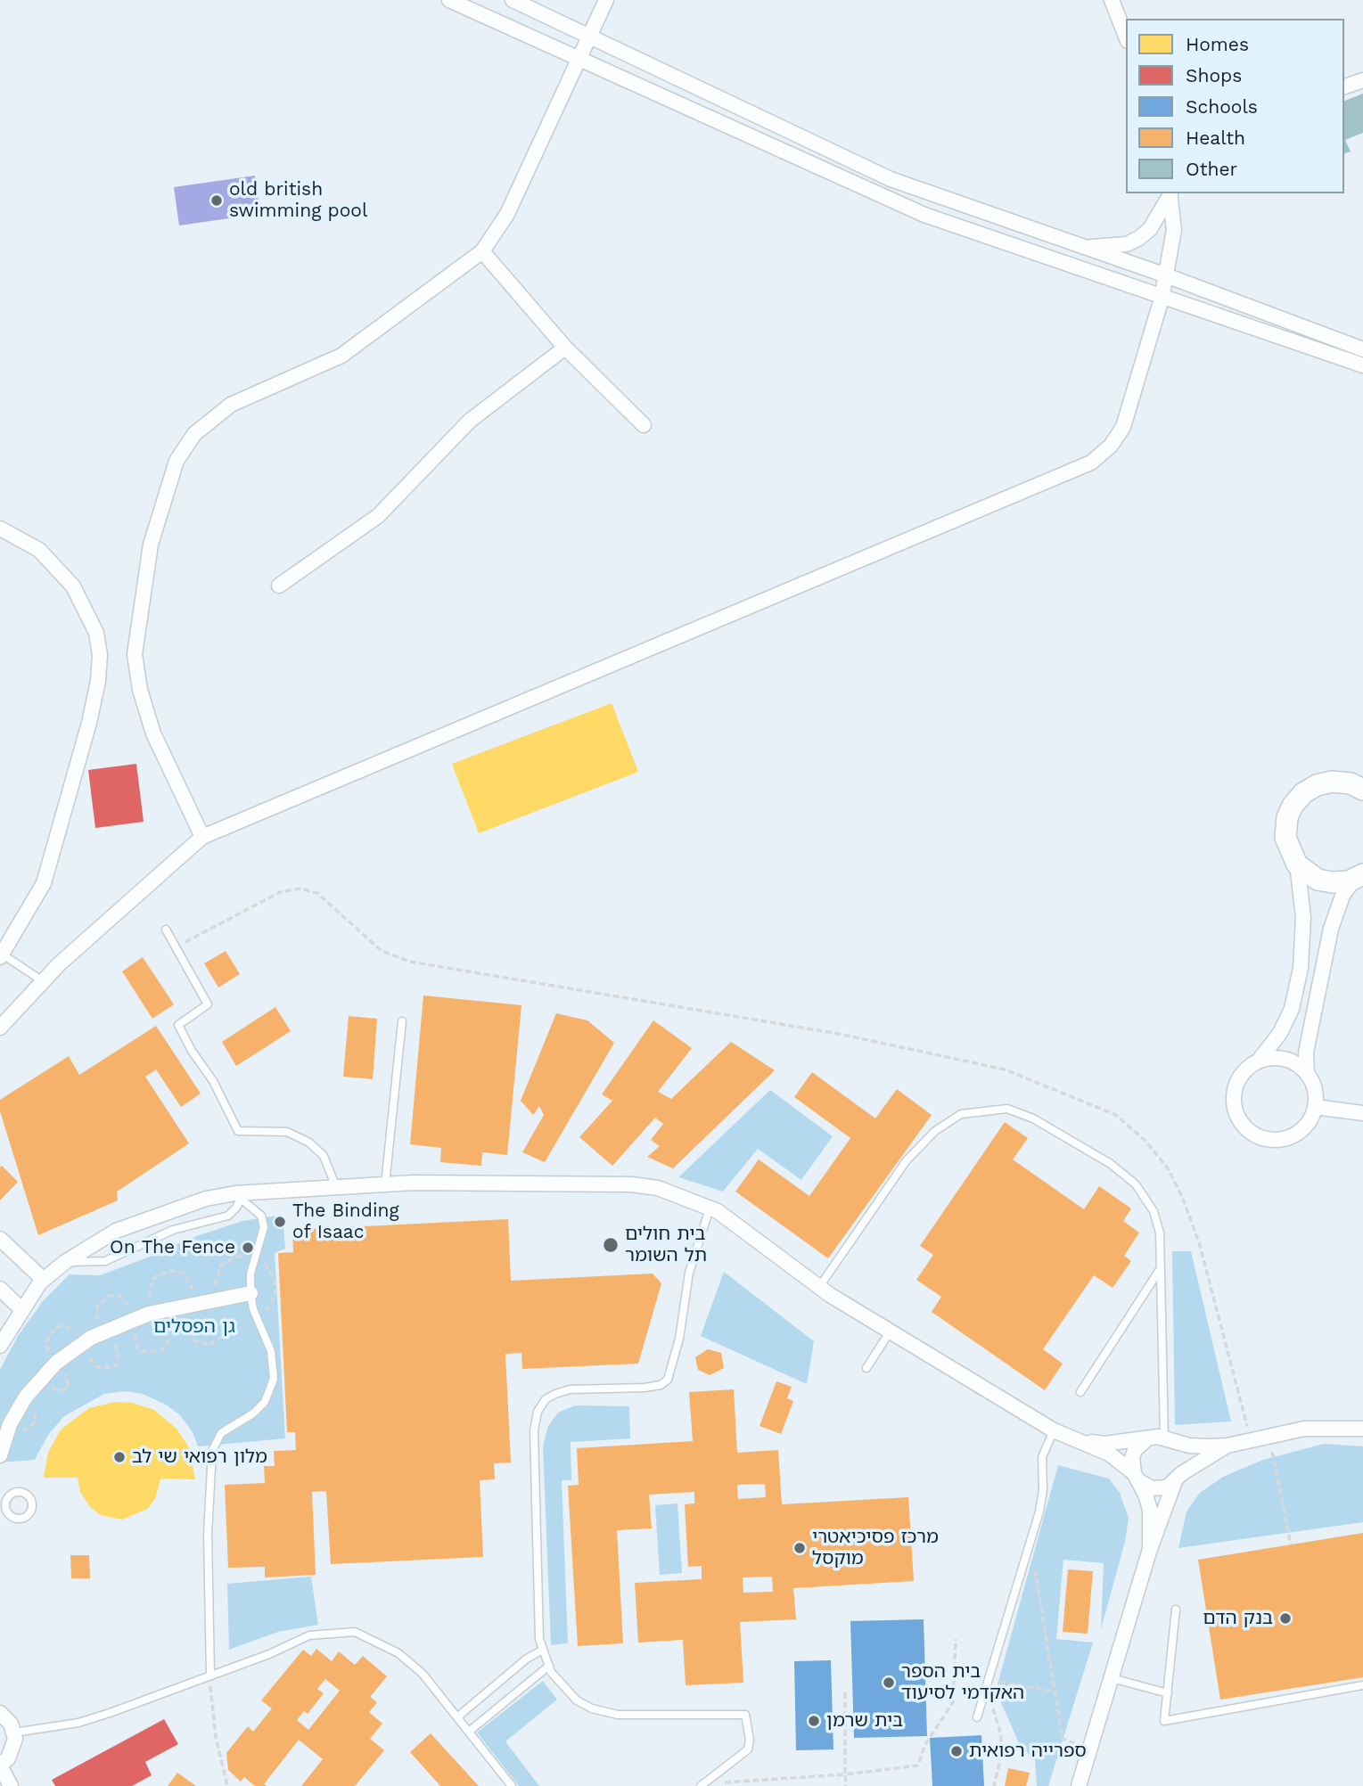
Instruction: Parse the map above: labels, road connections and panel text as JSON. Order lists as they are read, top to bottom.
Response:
{
  "parks": ["גן הפסלים"],
  "places": [
    "old british swimming pool",
    "The Binding of Isaac",
    "בית חולים תל השומר",
    "On The Fence",
    "מלון רפואי שי לב",
    "מרכז פסיכיאטרי מוקסל",
    "בנק הדם",
    "בית הספר האקדמי לסיעוד",
    "בית שרמן",
    "ספרייה רפואית"
  ],
  "legend": [
    "Homes",
    "Shops",
    "Schools",
    "Health",
    "Other"
  ]
}
